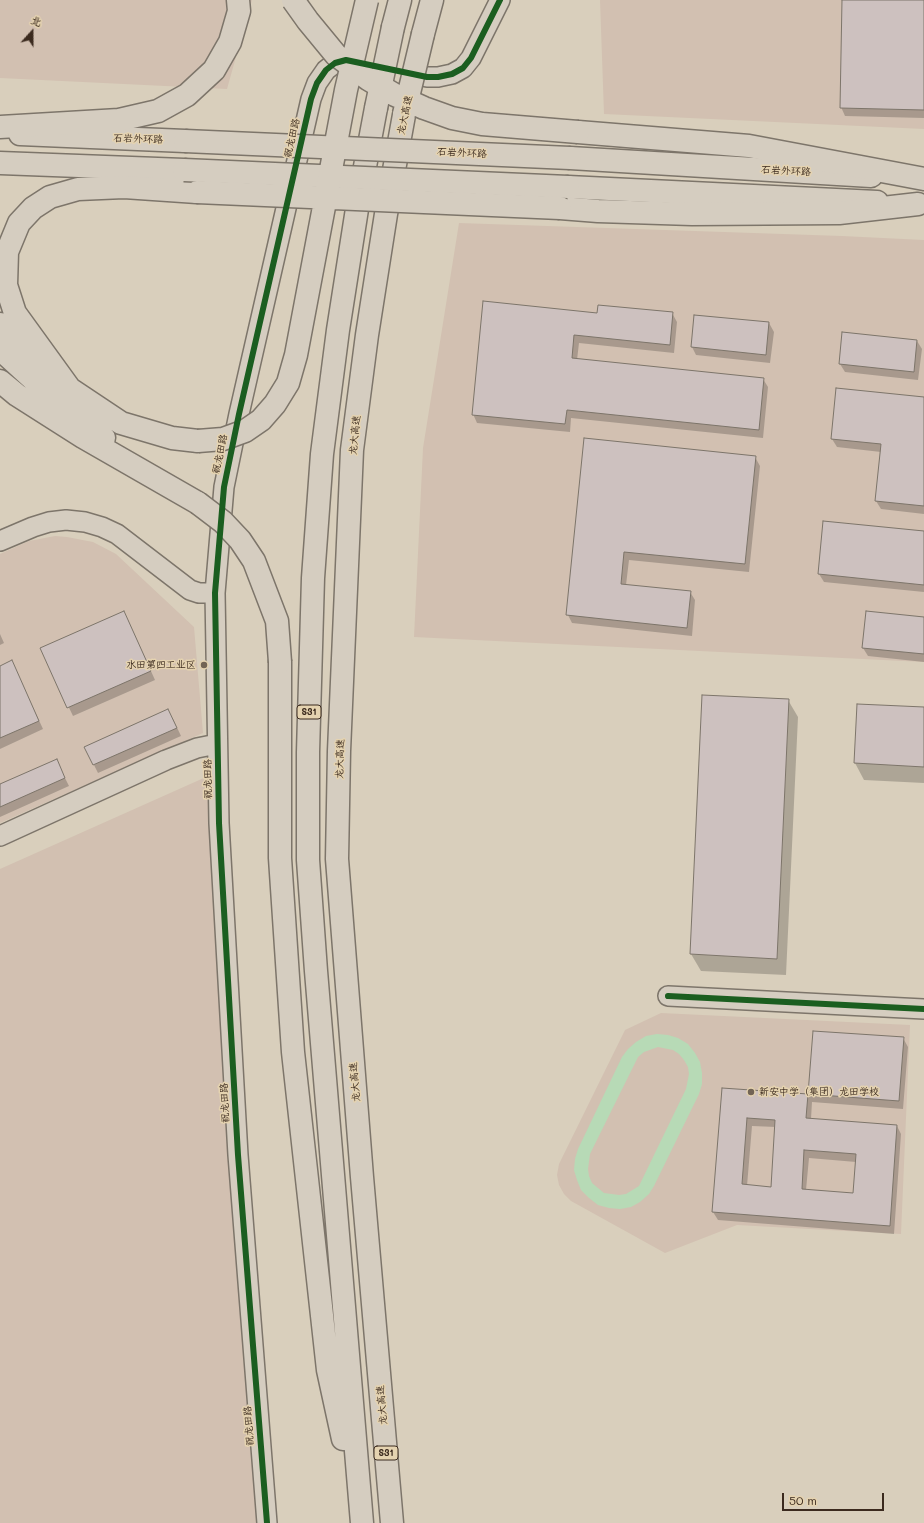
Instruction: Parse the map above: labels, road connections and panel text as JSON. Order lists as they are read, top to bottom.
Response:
{
  "streets": {
    "main road": ["龙大高速", "石岩外环路", "S31"],
    "street": ["祝龙田路"]
  },
  "places": ["水田第四工业区", "新安中学（集团）龙田学校"],
  "scale_bar": "50 m",
  "north": "top"
}
